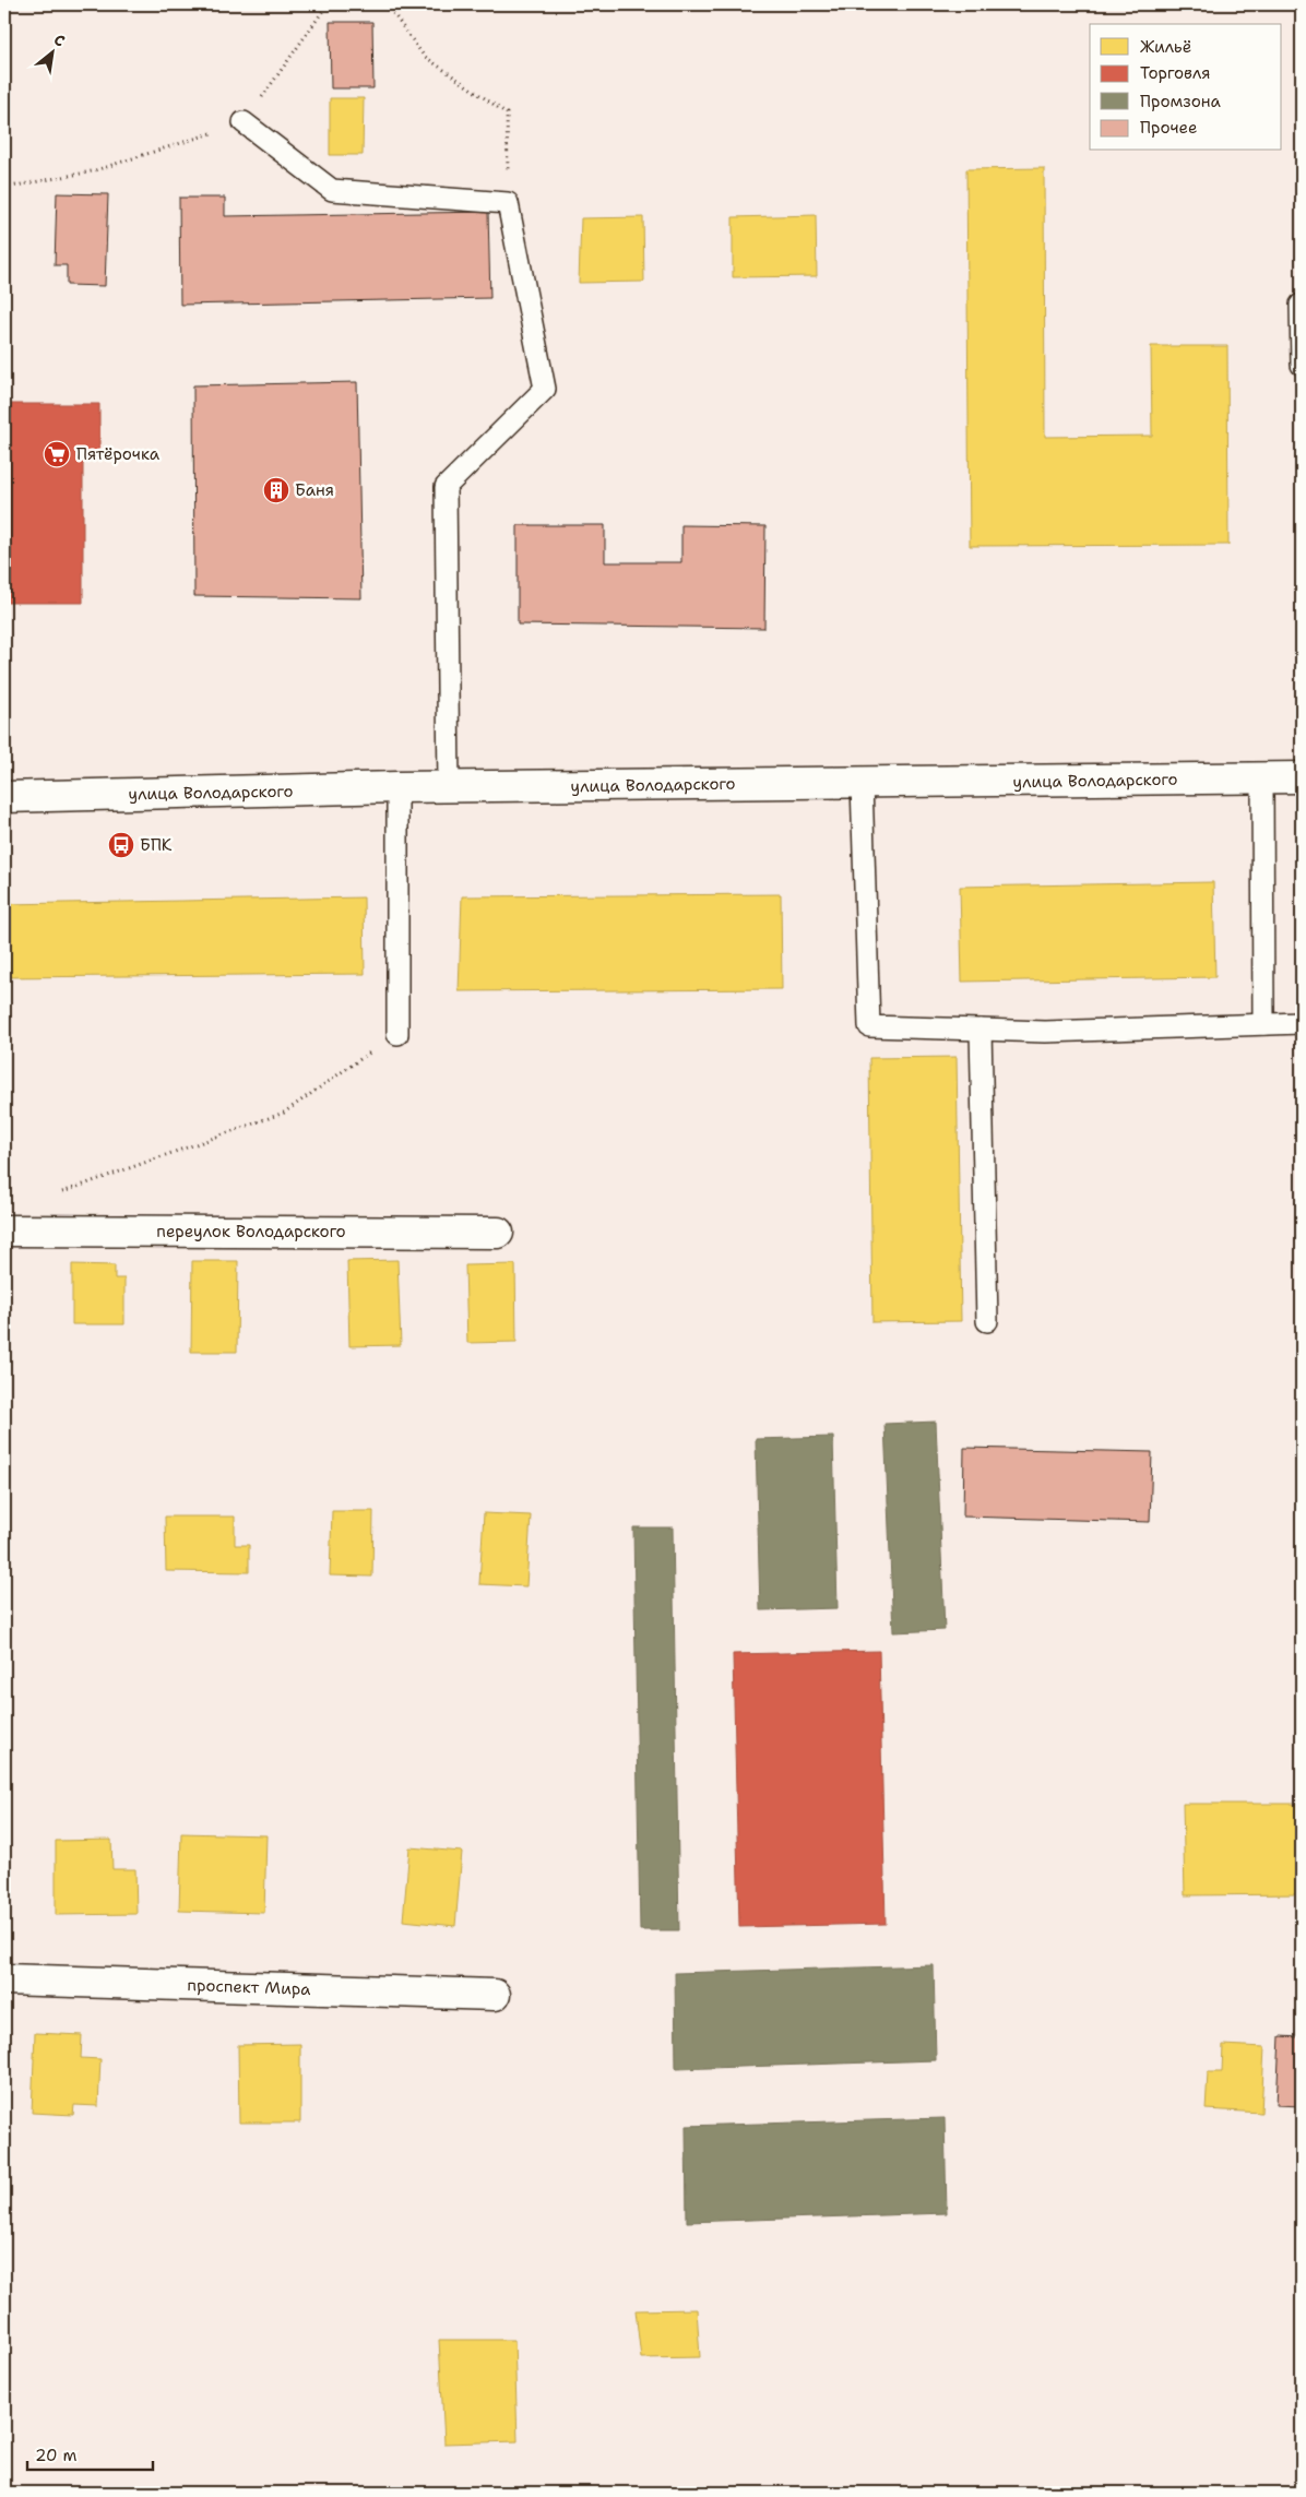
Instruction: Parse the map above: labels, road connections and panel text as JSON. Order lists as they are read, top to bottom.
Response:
{
  "streets": {
    "main road": ["улица Володарского", "переулок Володарского", "проспект Мира"]
  },
  "places": {
    "supermarket": ["Пятёрочка"],
    "building": ["Баня"],
    "bus stop": ["БПК"]
  },
  "legend": [
    "Жильё",
    "Торговля",
    "Промзона",
    "Прочее"
  ],
  "scale_bar": "20 m",
  "north": "top right"
}
